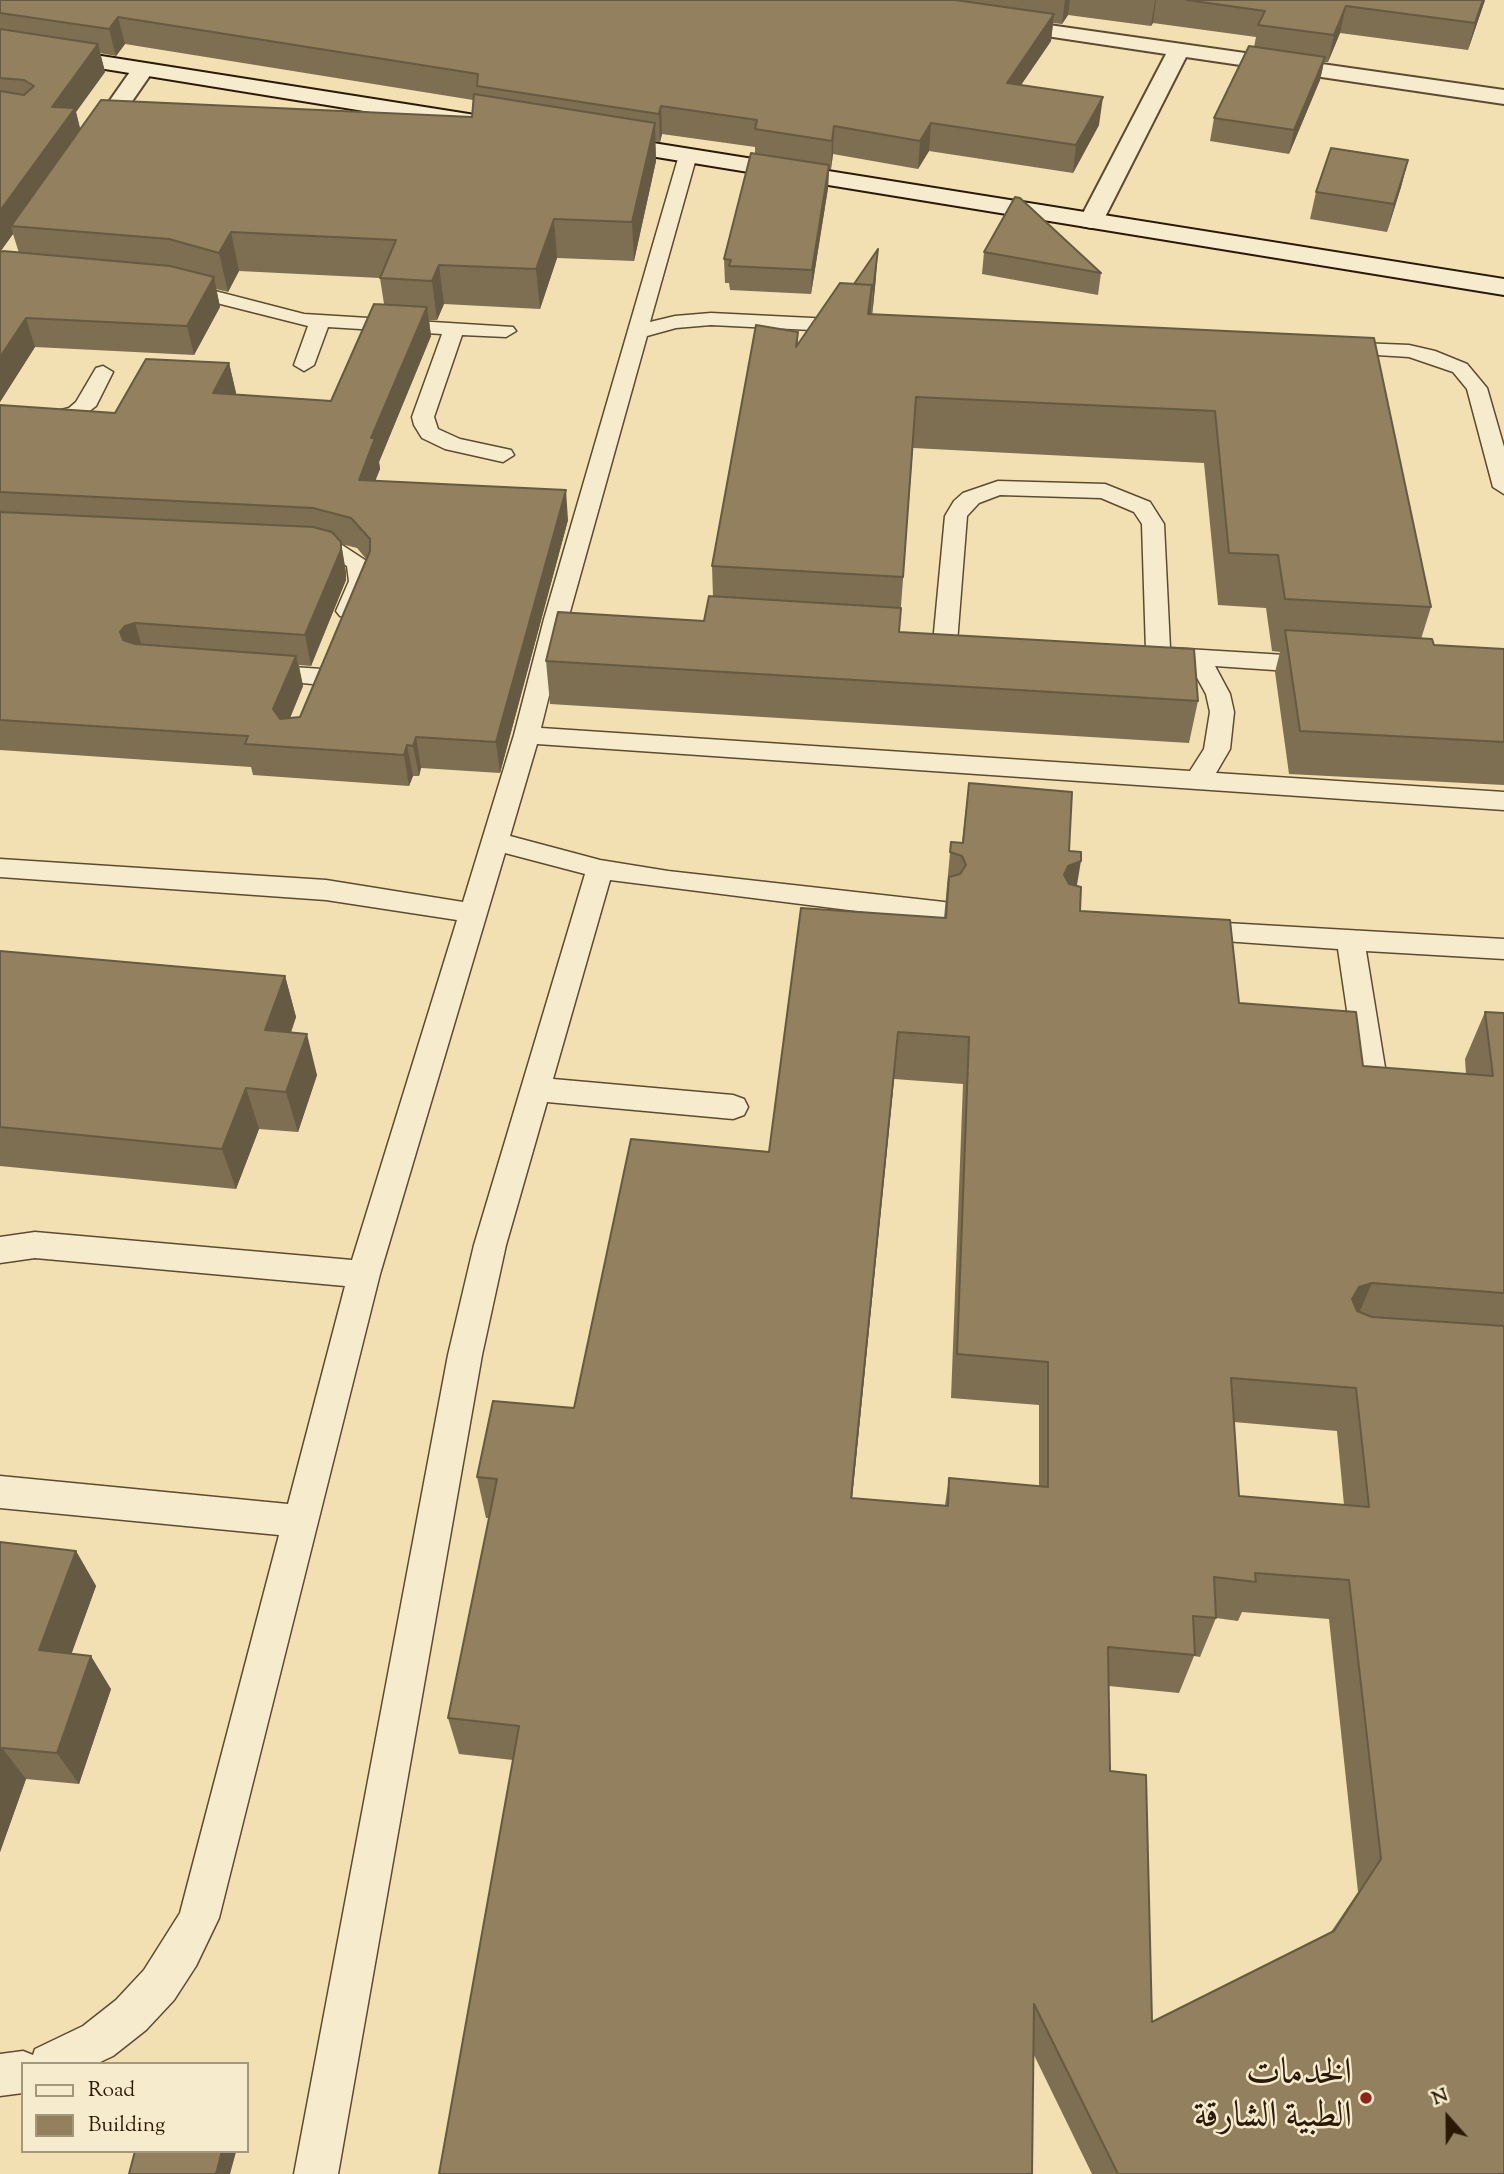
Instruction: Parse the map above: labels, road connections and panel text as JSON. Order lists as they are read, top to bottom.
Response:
{
  "places": ["الخدمات الطبية الشارقة"],
  "legend": ["Road", "Building"],
  "north": "top"
}
